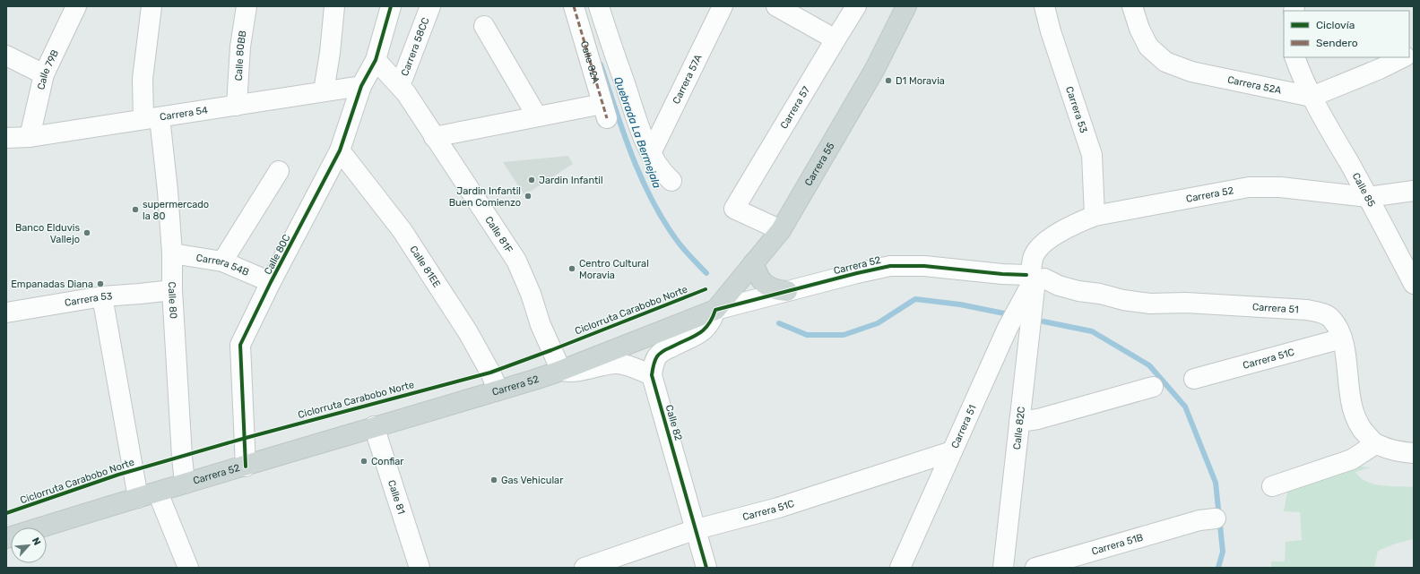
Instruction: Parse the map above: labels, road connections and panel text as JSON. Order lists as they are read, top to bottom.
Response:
{
  "streets": {
    "main road": ["Carrera 55", "Carrera 52"],
    "street": [
      "Carrera 58CC",
      "Calle 80BB",
      "Calle 82A",
      "Calle 79B",
      "Carrera 57A",
      "Carrera 52A",
      "Carrera 57",
      "Carrera 53",
      "Carrera 54",
      "Calle 85",
      "Calle 81F",
      "Calle 80C",
      "Carrera 54B",
      "Calle 81EE",
      "Calle 80",
      "Carrera 51",
      "Carrera 51C",
      "Calle 82",
      "Calle 82C",
      "Calle 81",
      "Carrera 51B"
    ],
    "cycle path": ["Ciclorruta Carabobo Norte"]
  },
  "crossings": [
    ["Carrera 58CC", "Calle 81F"],
    ["Calle 80BB", "Carrera 54"],
    ["Calle 79B", "Carrera 54"],
    ["Carrera 52A", "Calle 85"],
    ["Carrera 57", "Carrera 55"],
    ["Carrera 53", "Carrera 52"],
    ["Carrera 53", "Calle 80"],
    ["Carrera 54", "Calle 80C"],
    ["Carrera 54", "Calle 80"],
    ["Carrera 55", "Carrera 52"],
    ["Calle 85", "Carrera 52"],
    ["Carrera 52", "Calle 81F"],
    ["Carrera 52", "Calle 80C"],
    ["Carrera 52", "Calle 81EE"],
    ["Carrera 52", "Calle 80"],
    ["Carrera 52", "Carrera 51"],
    ["Carrera 52", "Calle 82C"],
    ["Carrera 52", "Calle 81"],
    ["Calle 81F", "Calle 80C"],
    ["Calle 80C", "Carrera 54B"],
    ["Calle 80C", "Calle 81EE"],
    ["Carrera 54B", "Calle 80"],
    ["Carrera 51", "Carrera 51C"],
    ["Carrera 51", "Calle 82C"],
    ["Carrera 51C", "Calle 82"]
  ],
  "water": ["Quebrada La Bermejala"],
  "places": [
    "D1 Moravia",
    "Jardin Infantil",
    "Jardin Infantil Buen Comienzo",
    "supermercado la 80",
    "Banco Elduvis Vallejo",
    "Centro Cultural Moravia",
    "Empanadas Diana",
    "Confiar",
    "Gas Vehicular"
  ],
  "legend": ["Ciclovía", "Sendero"],
  "north": "top right"
}
